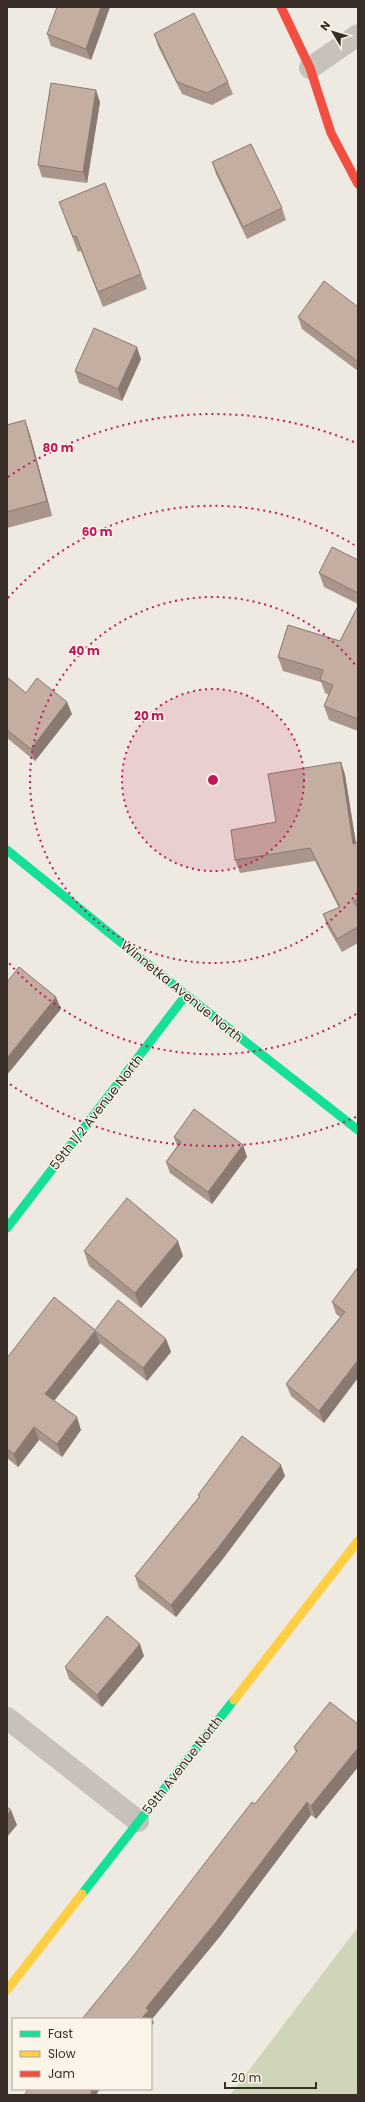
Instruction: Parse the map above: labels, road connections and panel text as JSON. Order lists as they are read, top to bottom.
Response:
{
  "streets": {
    "street": ["Winnetka Avenue North", "59th 1/2 Avenue North", "59th Avenue North"]
  },
  "crossings": [
    ["Winnetka Avenue North", "59th 1/2 Avenue North"]
  ],
  "legend": ["Fast", "Slow", "Jam"],
  "scale_bar": "20 m",
  "north": "top left",
  "rings": [
    "80 m",
    "60 m",
    "40 m",
    "20 m"
  ]
}
